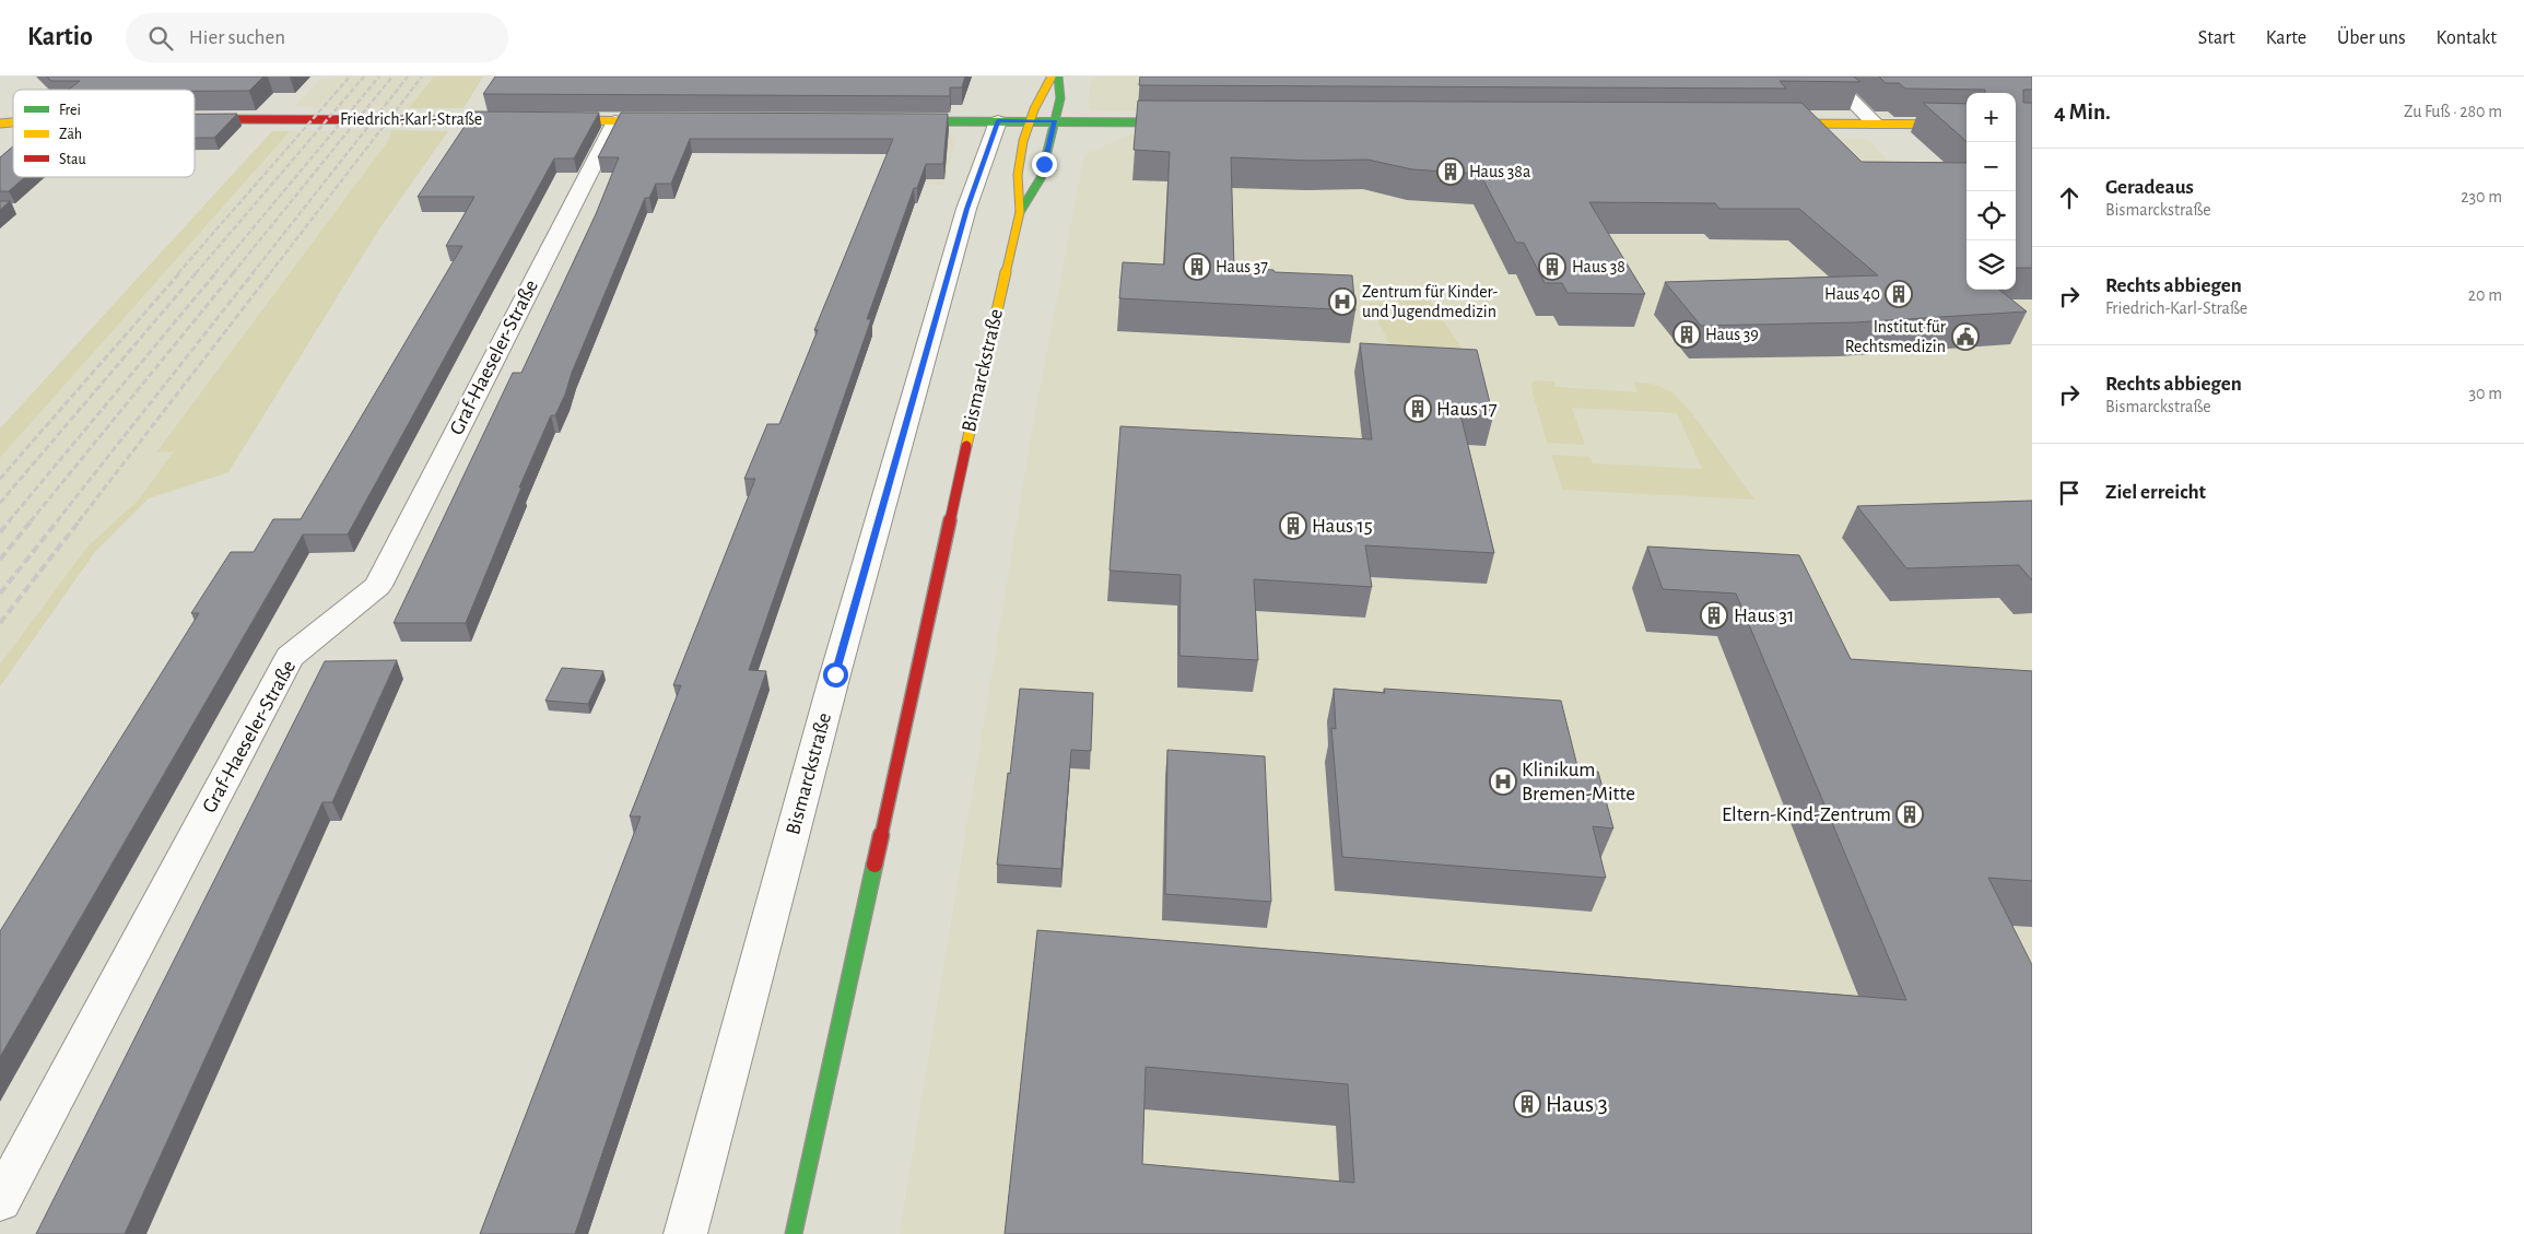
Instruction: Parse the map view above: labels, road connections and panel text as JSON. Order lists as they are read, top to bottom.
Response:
{
  "streets": {
    "main road": ["Friedrich-Karl-Straße", "Bismarckstraße"],
    "street": ["Graf-Haeseler-Straße"]
  },
  "places": {
    "building": [
      "Haus 38a",
      "Haus 37",
      "Haus 38",
      "Haus 40",
      "Haus 39",
      "Haus 17",
      "Haus 15",
      "Haus 31",
      "Eltern-Kind-Zentrum",
      "Haus 3"
    ],
    "hospital": ["Zentrum für Kinder- und Jugendmedizin", "Klinikum Bremen-Mitte"],
    "public building": ["Institut für Rechtsmedizin"]
  },
  "legend": ["Frei", "Zäh", "Stau"],
  "page": {
    "header": "Kartio",
    "search": "Hier suchen",
    "nav": [
      "Start",
      "Karte",
      "Über uns",
      "Kontakt"
    ],
    "heading": ["4 Min.", "Zu Fuß · 280 m"],
    "map_buttons": ["+", "−"],
    "list": [
      ["Geradeaus", "Bismarckstraße", "230 m"],
      ["Rechts abbiegen", "Friedrich-Karl-Straße", "20 m"],
      ["Rechts abbiegen", "Bismarckstraße", "30 m"],
      "Ziel erreicht"
    ]
  }
}
